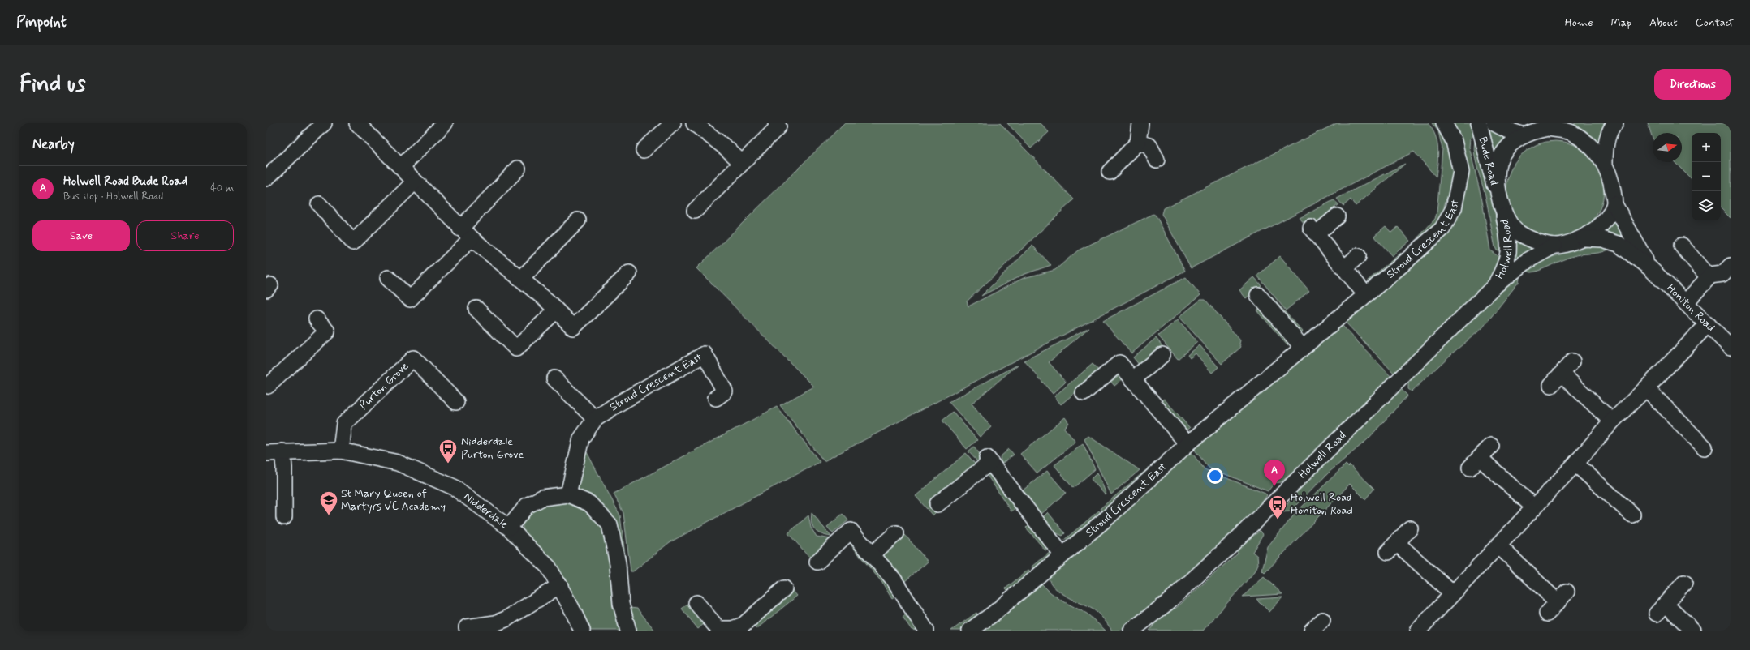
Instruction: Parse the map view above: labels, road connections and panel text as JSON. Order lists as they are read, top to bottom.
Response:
{
  "streets": {
    "street": [
      "Bude Road",
      "Stroud Crescent East",
      "Holwell Road",
      "Honiton Road",
      "Purton Grove",
      "Nidderdale"
    ]
  },
  "crossings": [
    ["Bude Road", "Holwell Road"],
    ["Purton Grove", "Nidderdale"]
  ],
  "places": {
    "bus stop": ["Nidderdale Purton Grove", "Holwell Road Honiton Road"],
    "school or university": ["St Mary Queen of Martyrs VC Academy"]
  },
  "north": "right",
  "page": {
    "header": "Pinpoint",
    "nav": [
      "Home",
      "Map",
      "About",
      "Contact"
    ],
    "buttons": [
      "Directions",
      ["Save", "Share"]
    ],
    "title": "Find us",
    "heading": "Nearby",
    "map_buttons": ["+", "−"],
    "list": [
      {
        "mark": "A",
        "name": "Holwell Road Bude Road",
        "note": "Bus stop · Holwell Road",
        "value": "40 m"
      }
    ],
    "pins": "A"
  }
}
